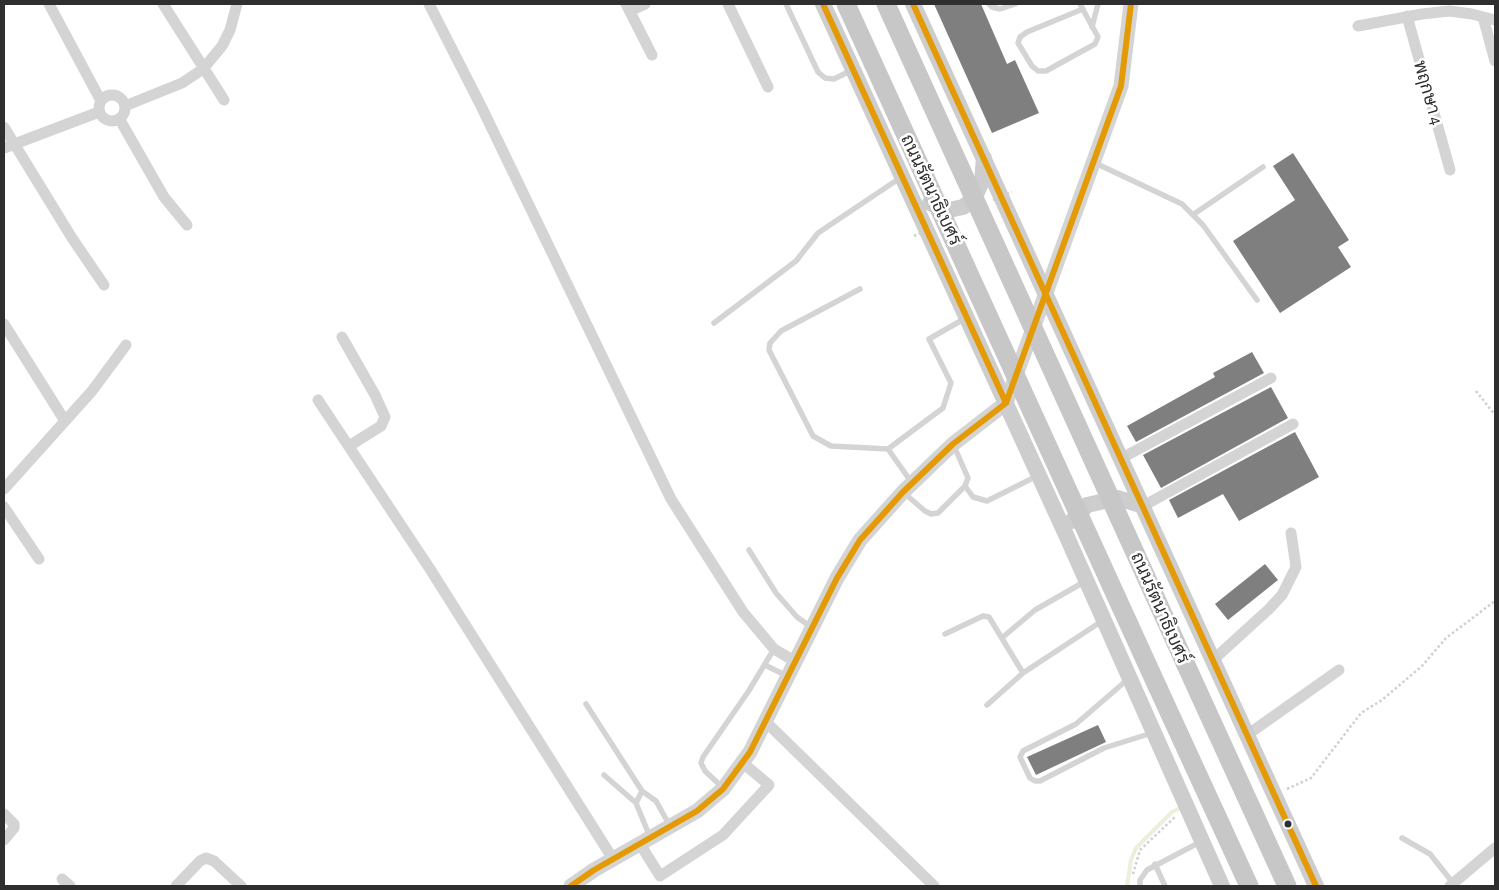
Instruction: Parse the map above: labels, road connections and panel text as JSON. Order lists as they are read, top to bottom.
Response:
{
  "streets": {
    "main road": ["ถนนรัตนาธิเบศร์"],
    "street": ["พฤกษา 4"]
  }
}
